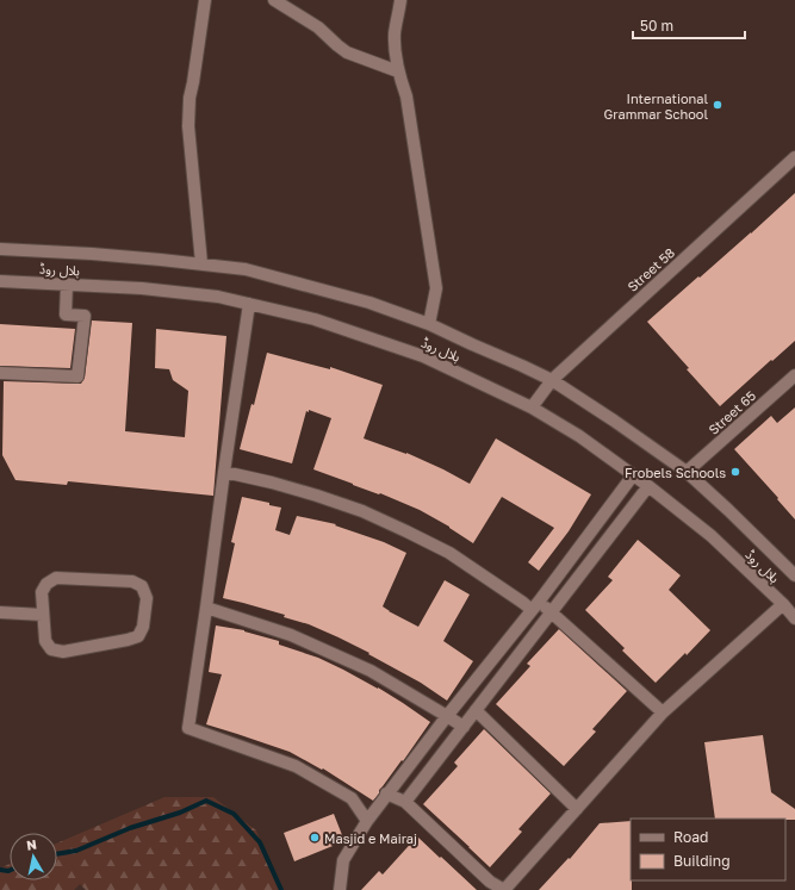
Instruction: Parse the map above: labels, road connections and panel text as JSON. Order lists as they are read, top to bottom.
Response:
{
  "streets": {
    "street": ["ہلال روڈ", "Street 58", "Street 65"]
  },
  "crossings": [
    ["ہلال روڈ", "Street 58"],
    ["ہلال روڈ", "Street 65"]
  ],
  "places": ["International Grammar School", "Frobels Schools", "Masjid e Mairaj"],
  "legend": ["Road", "Building"],
  "scale_bar": "50 m",
  "north": "top"
}
